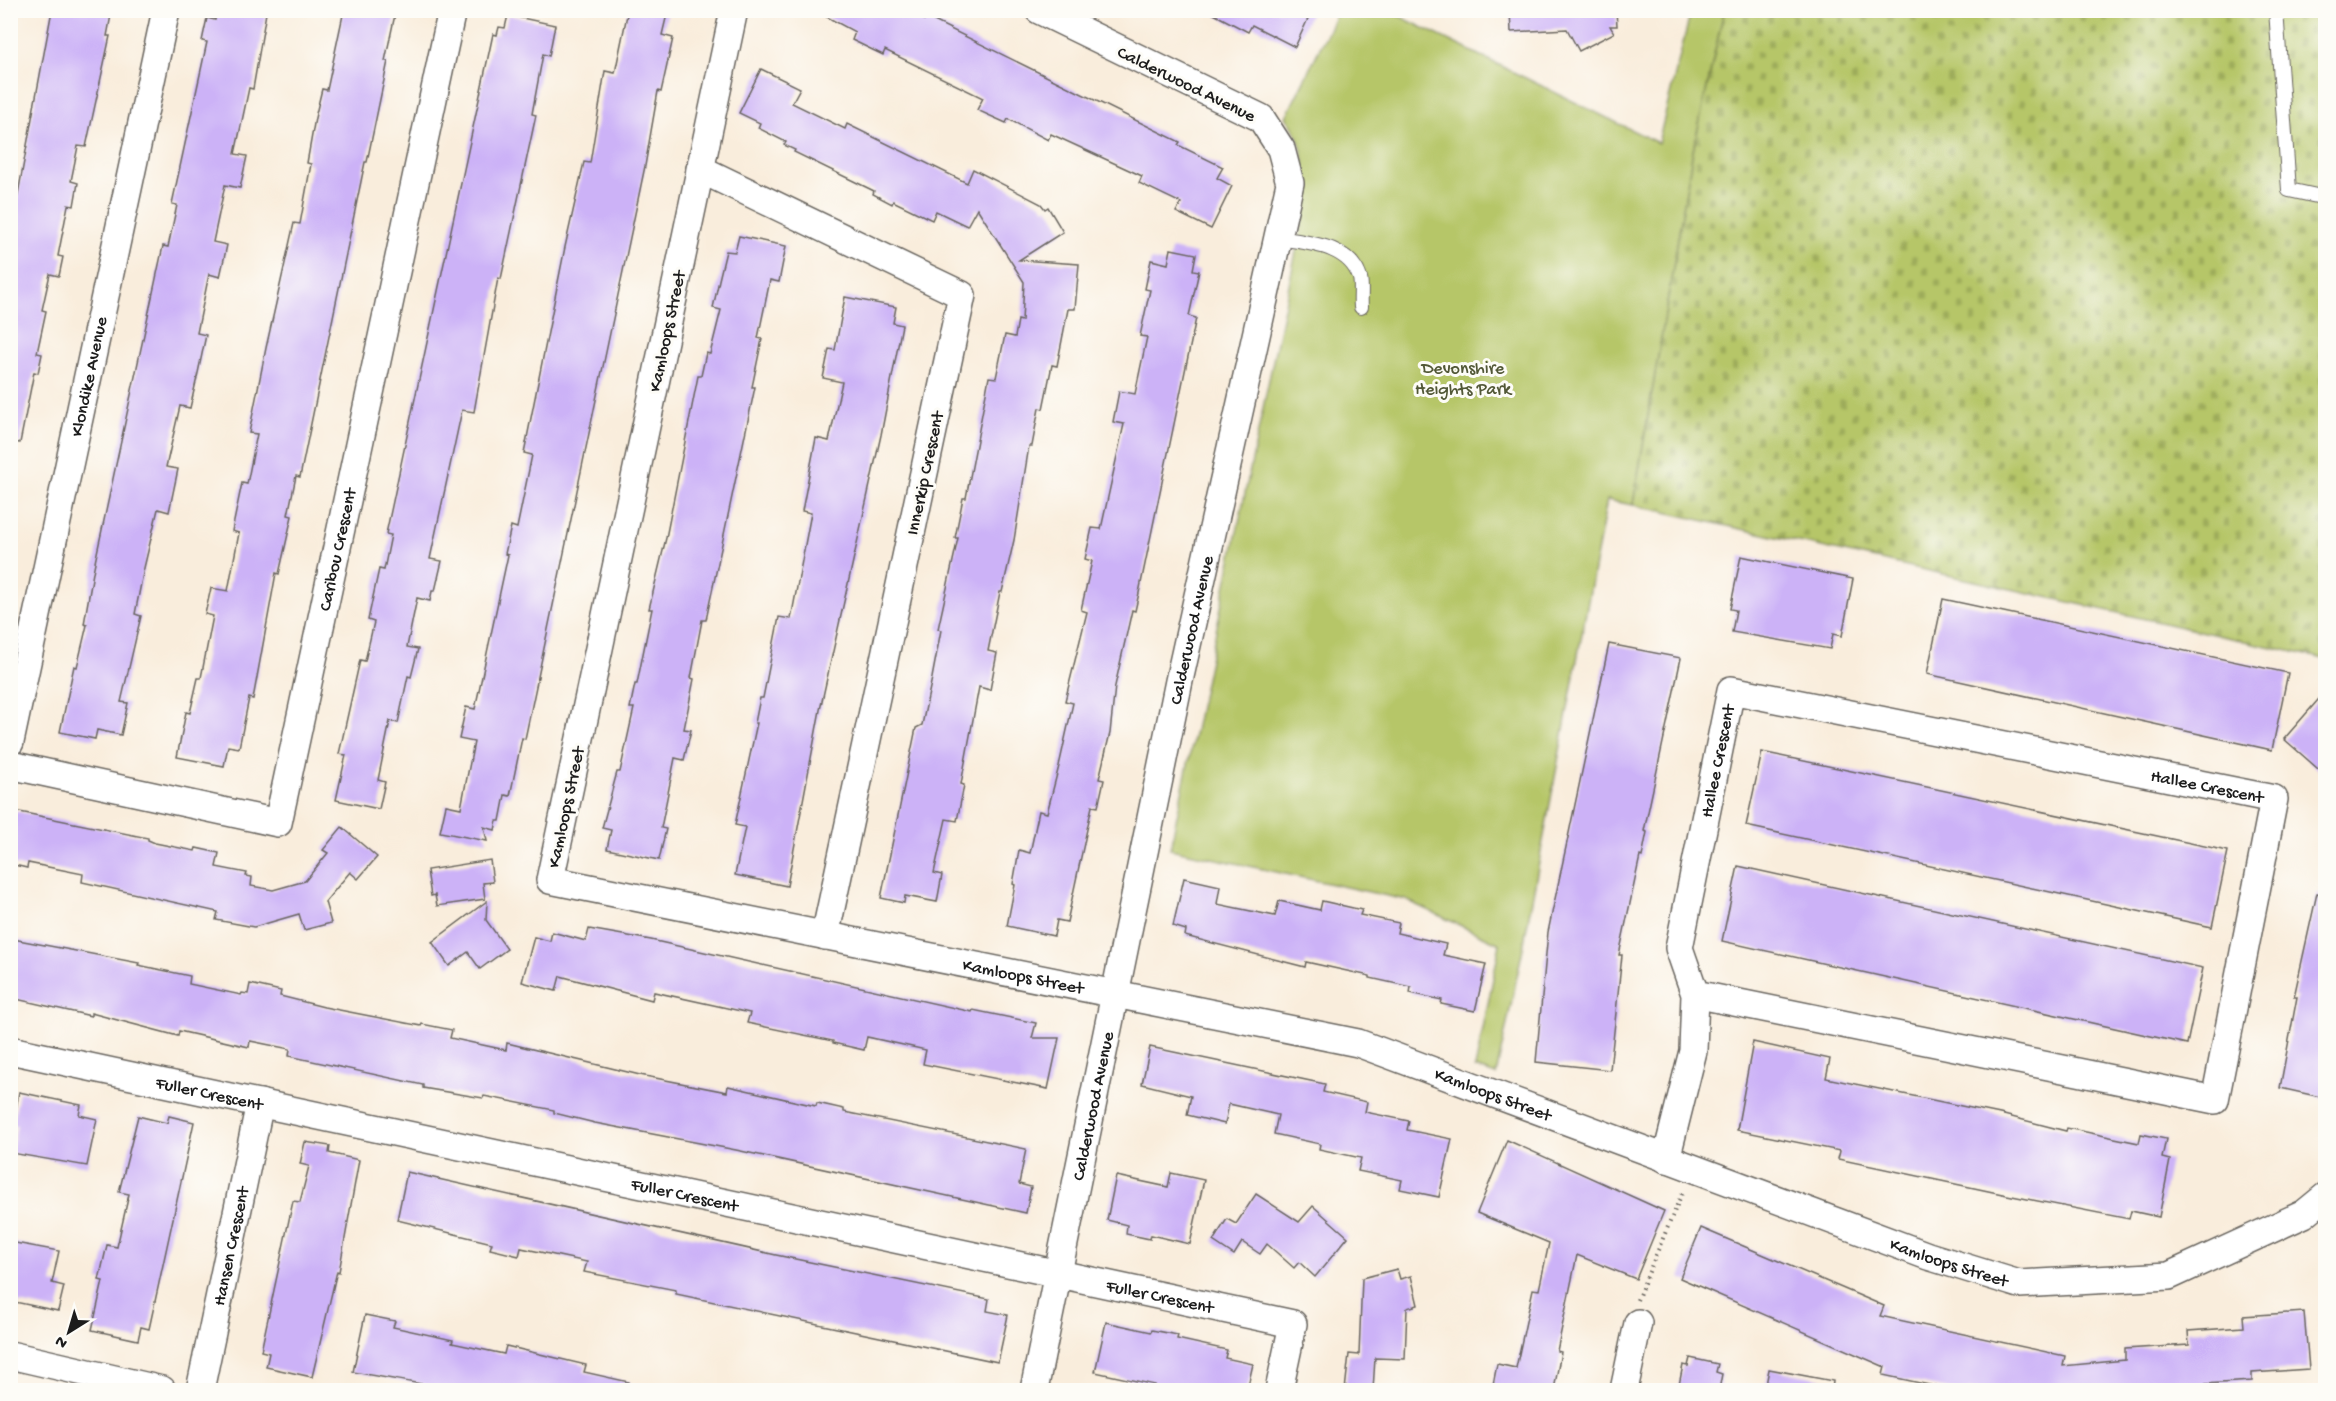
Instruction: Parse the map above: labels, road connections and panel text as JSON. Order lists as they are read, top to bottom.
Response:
{
  "streets": {
    "street": [
      "Calderwood Avenue",
      "Kamloops Street",
      "Klondike Avenue",
      "Innerkip Crescent",
      "Caribou Crescent",
      "Hallee Crescent",
      "Fuller Crescent",
      "Hansen Crescent"
    ]
  },
  "crossings": [
    ["Calderwood Avenue", "Kamloops Street"],
    ["Calderwood Avenue", "Fuller Crescent"],
    ["Kamloops Street", "Innerkip Crescent"],
    ["Kamloops Street", "Hallee Crescent"],
    ["Fuller Crescent", "Hansen Crescent"]
  ],
  "parks": ["Devonshire Heights Park"],
  "north": "bottom left"
}
